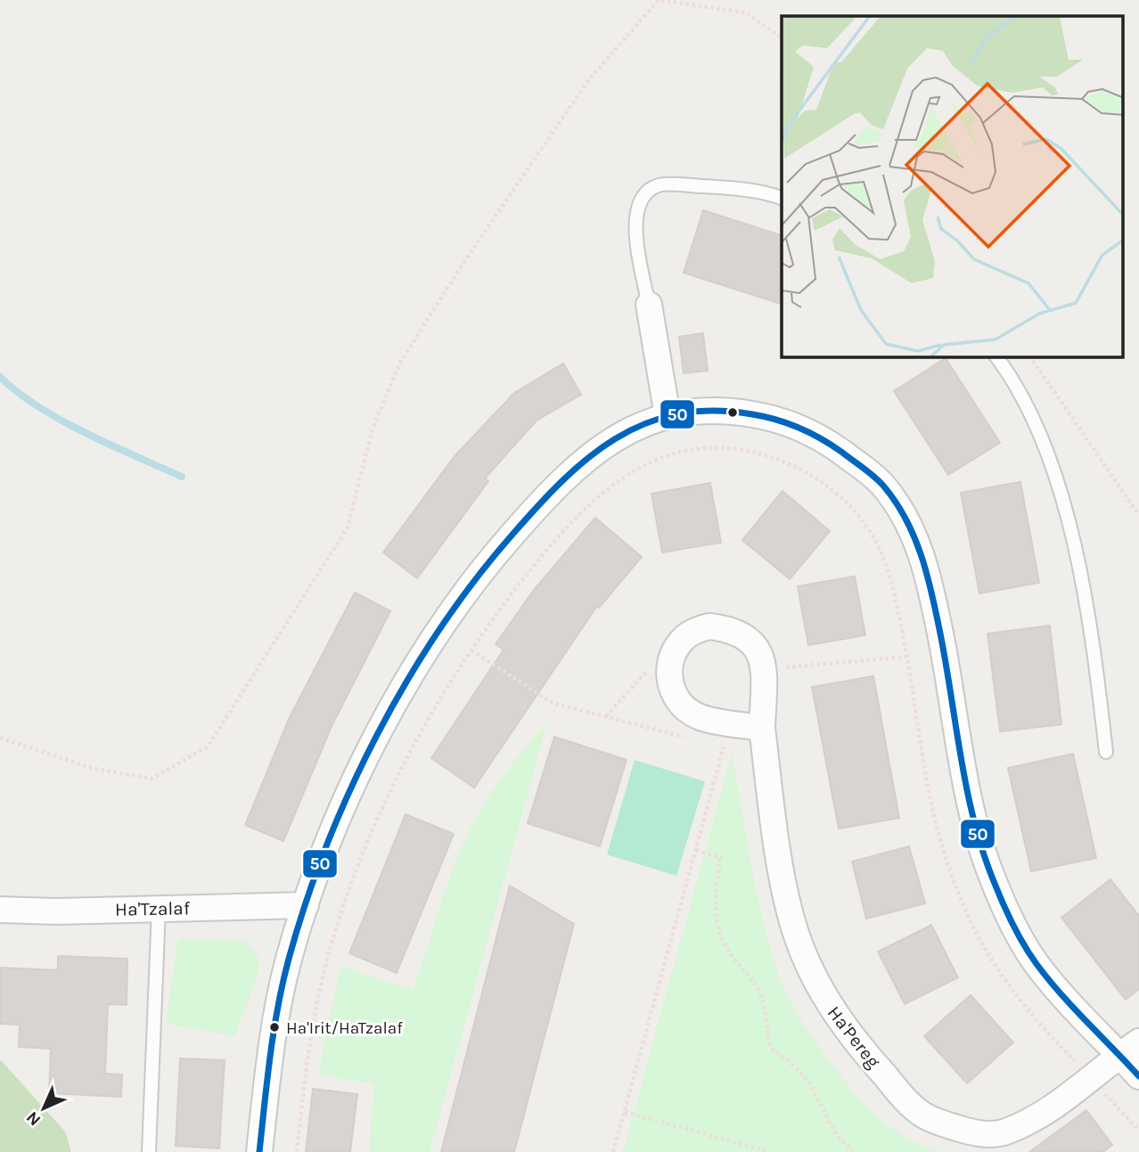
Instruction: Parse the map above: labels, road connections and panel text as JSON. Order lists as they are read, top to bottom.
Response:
{
  "streets": {
    "street": ["Ha'Tzalaf", "Ha'Pereg"]
  },
  "places": ["Ha'Irit/HaTzalaf"],
  "lines": ["transit line 50"],
  "north": "bottom left"
}
